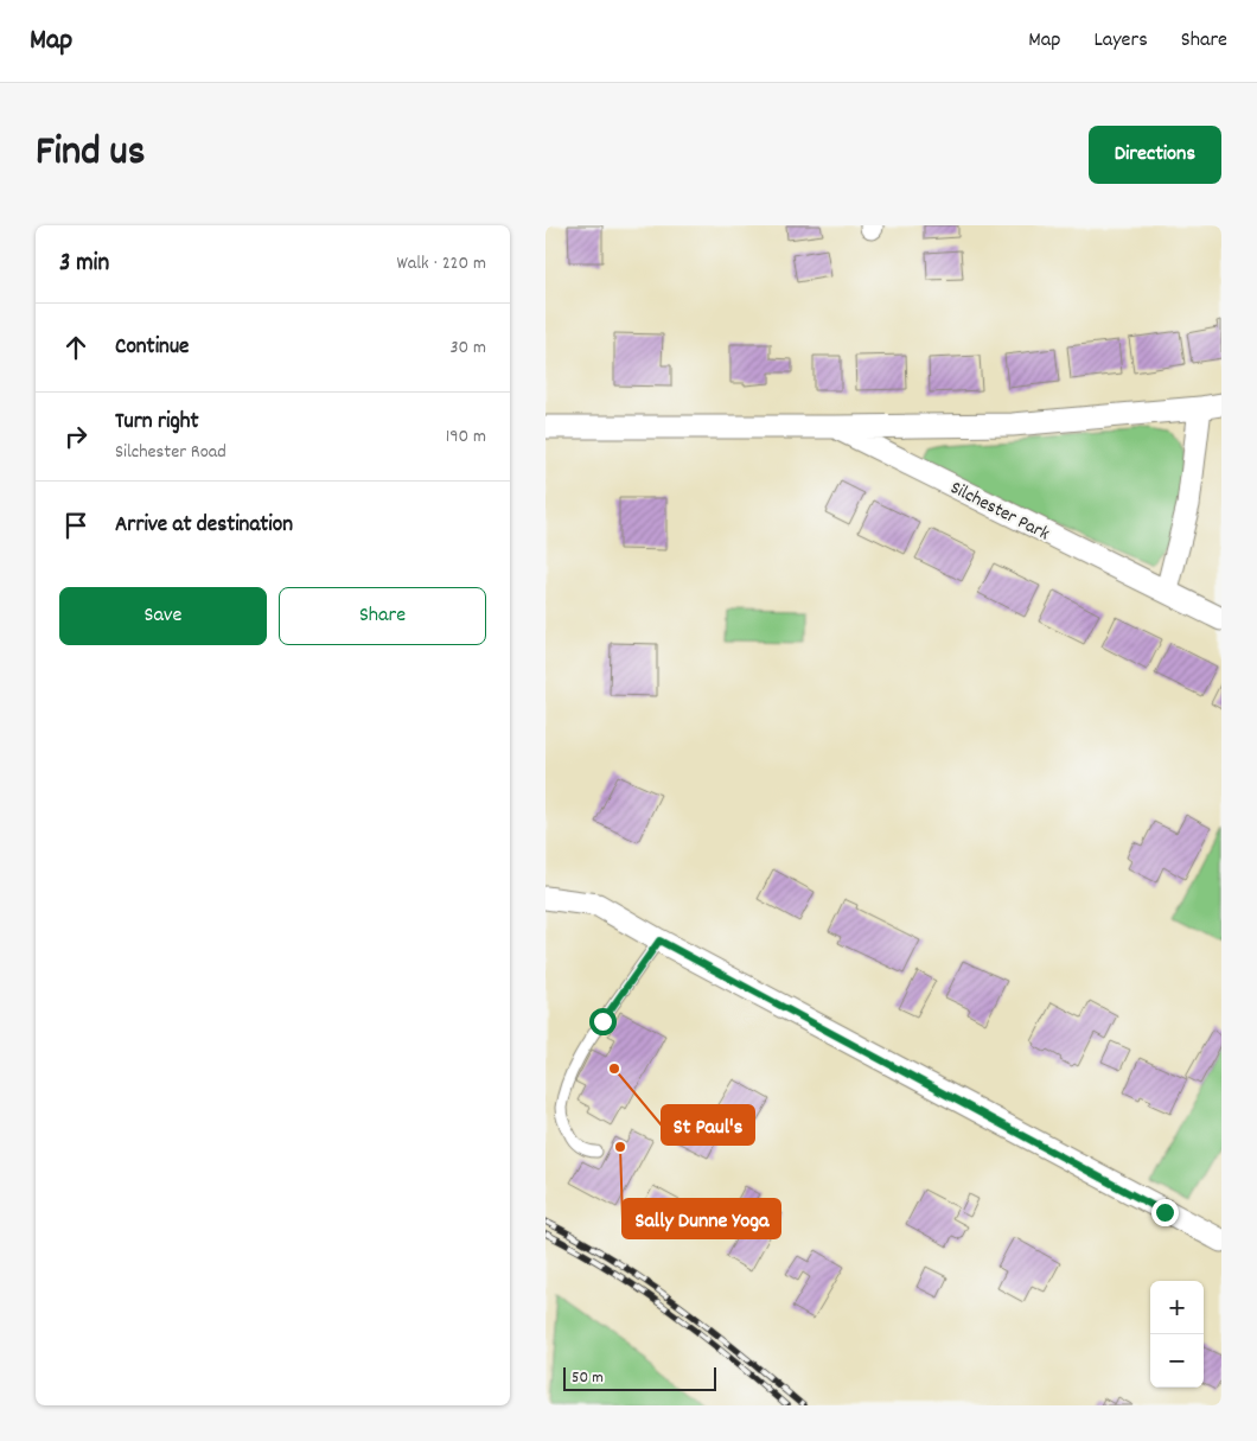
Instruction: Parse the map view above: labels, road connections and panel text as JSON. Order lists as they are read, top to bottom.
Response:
{
  "streets": {
    "street": ["Silchester Park"]
  },
  "places": ["St Paul's", "Sally Dunne Yoga"],
  "scale_bar": "50 m",
  "page": {
    "header": "Map",
    "nav": ["Map", "Layers", "Share"],
    "title": "Find us",
    "buttons": [
      "Directions",
      ["Save", "Share"]
    ],
    "heading": ["3 min", "Walk · 220 m"],
    "list": [
      ["Continue", "30 m"],
      ["Turn right", "Silchester Road", "190 m"],
      "Arrive at destination"
    ],
    "map_buttons": ["+", "−"],
    "scale": "50 m"
  }
}
